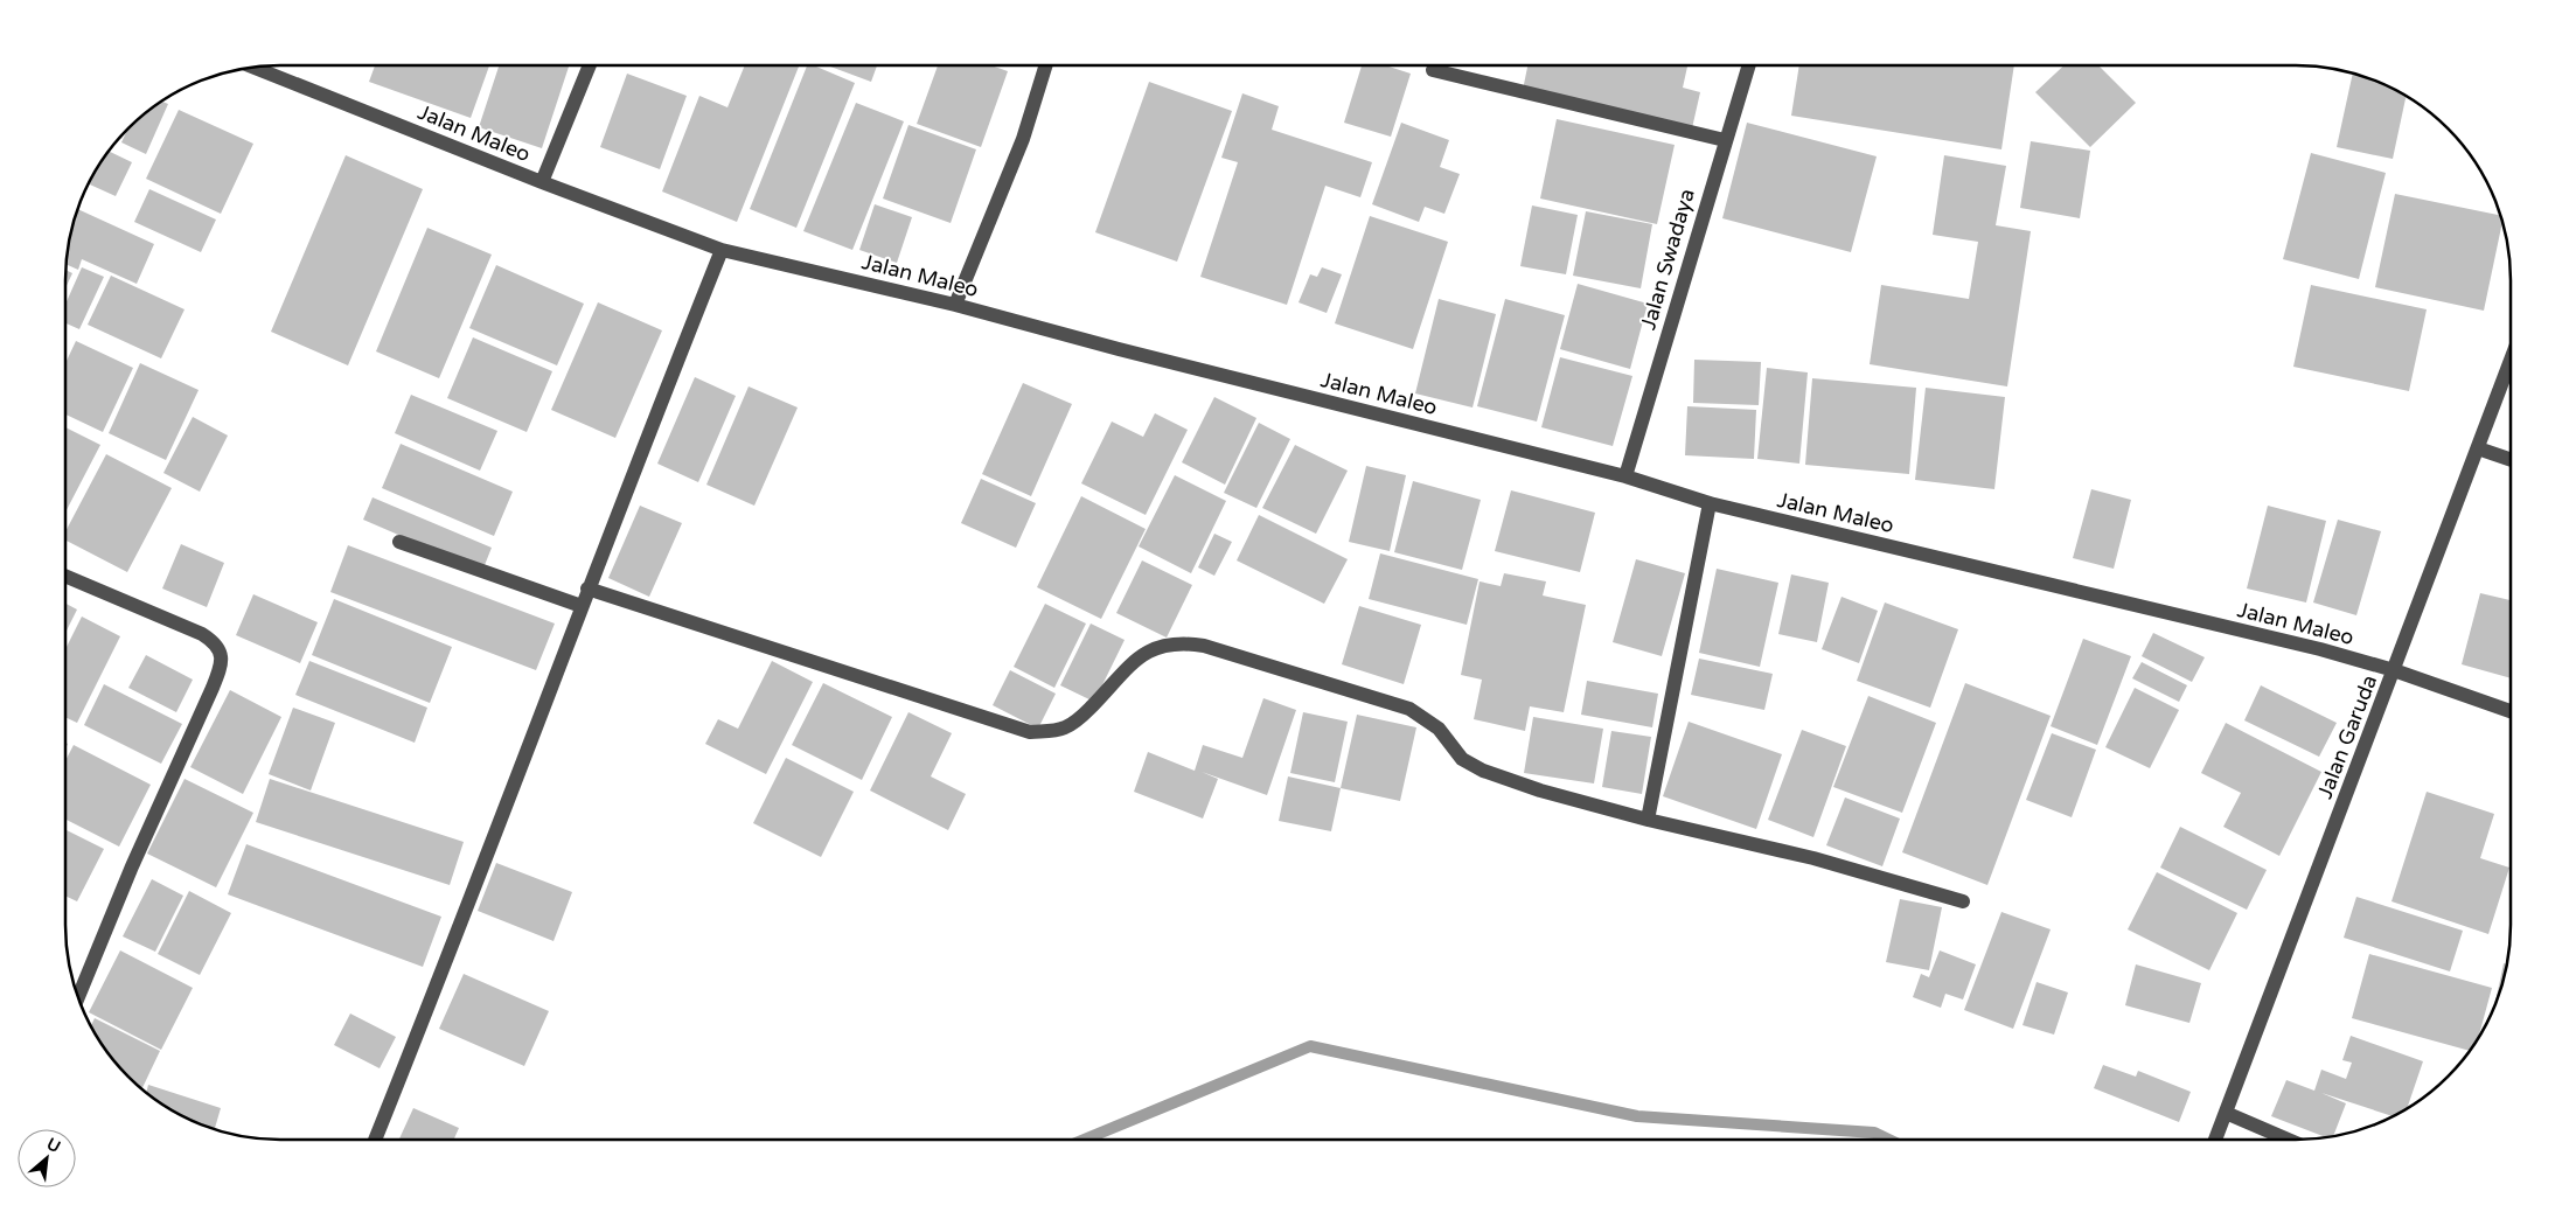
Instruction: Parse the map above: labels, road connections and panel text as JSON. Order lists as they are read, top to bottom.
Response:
{
  "streets": {
    "street": ["Jalan Maleo", "Jalan Swadaya", "Jalan Garuda"]
  },
  "crossings": [
    ["Jalan Maleo", "Jalan Swadaya"],
    ["Jalan Maleo", "Jalan Garuda"]
  ],
  "north": "top right"
}
